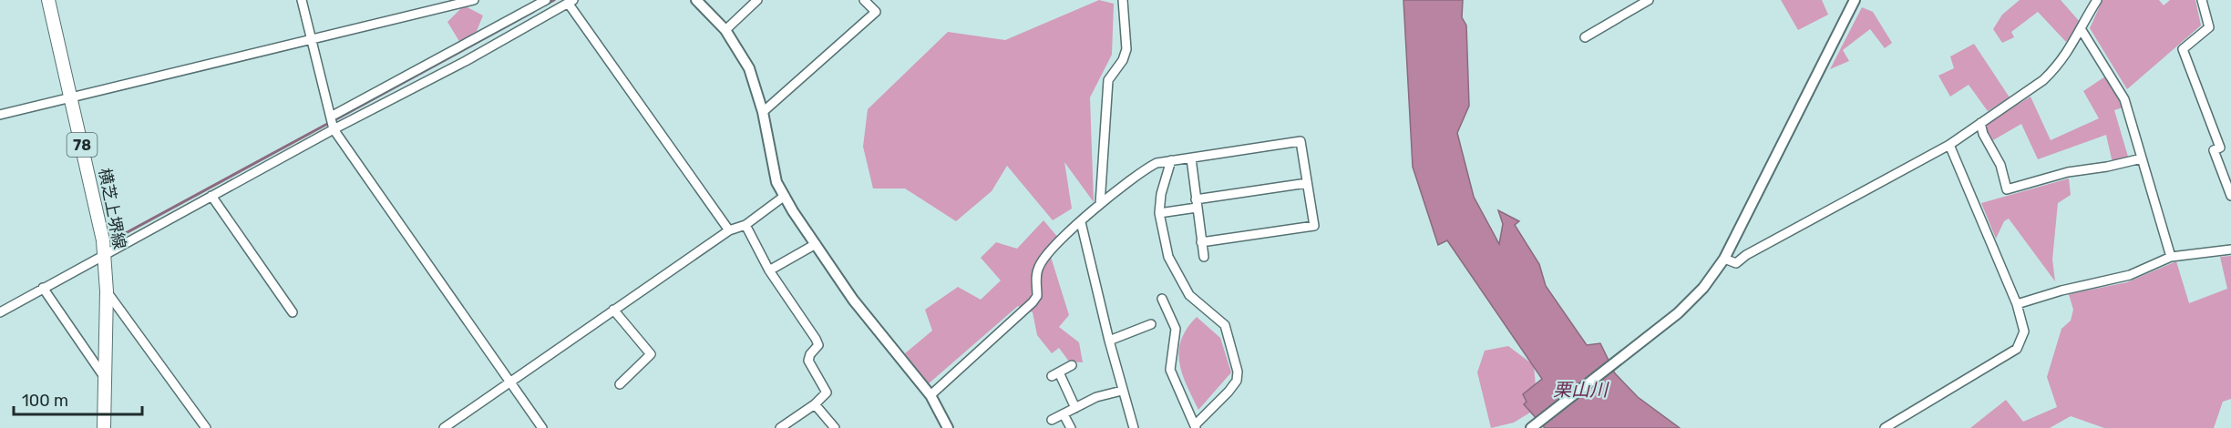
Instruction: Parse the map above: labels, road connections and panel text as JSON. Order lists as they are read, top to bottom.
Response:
{
  "streets": {
    "main road": ["78", "横芝上堺線"]
  },
  "water": ["栗山川"],
  "scale_bar": "100 m"
}
